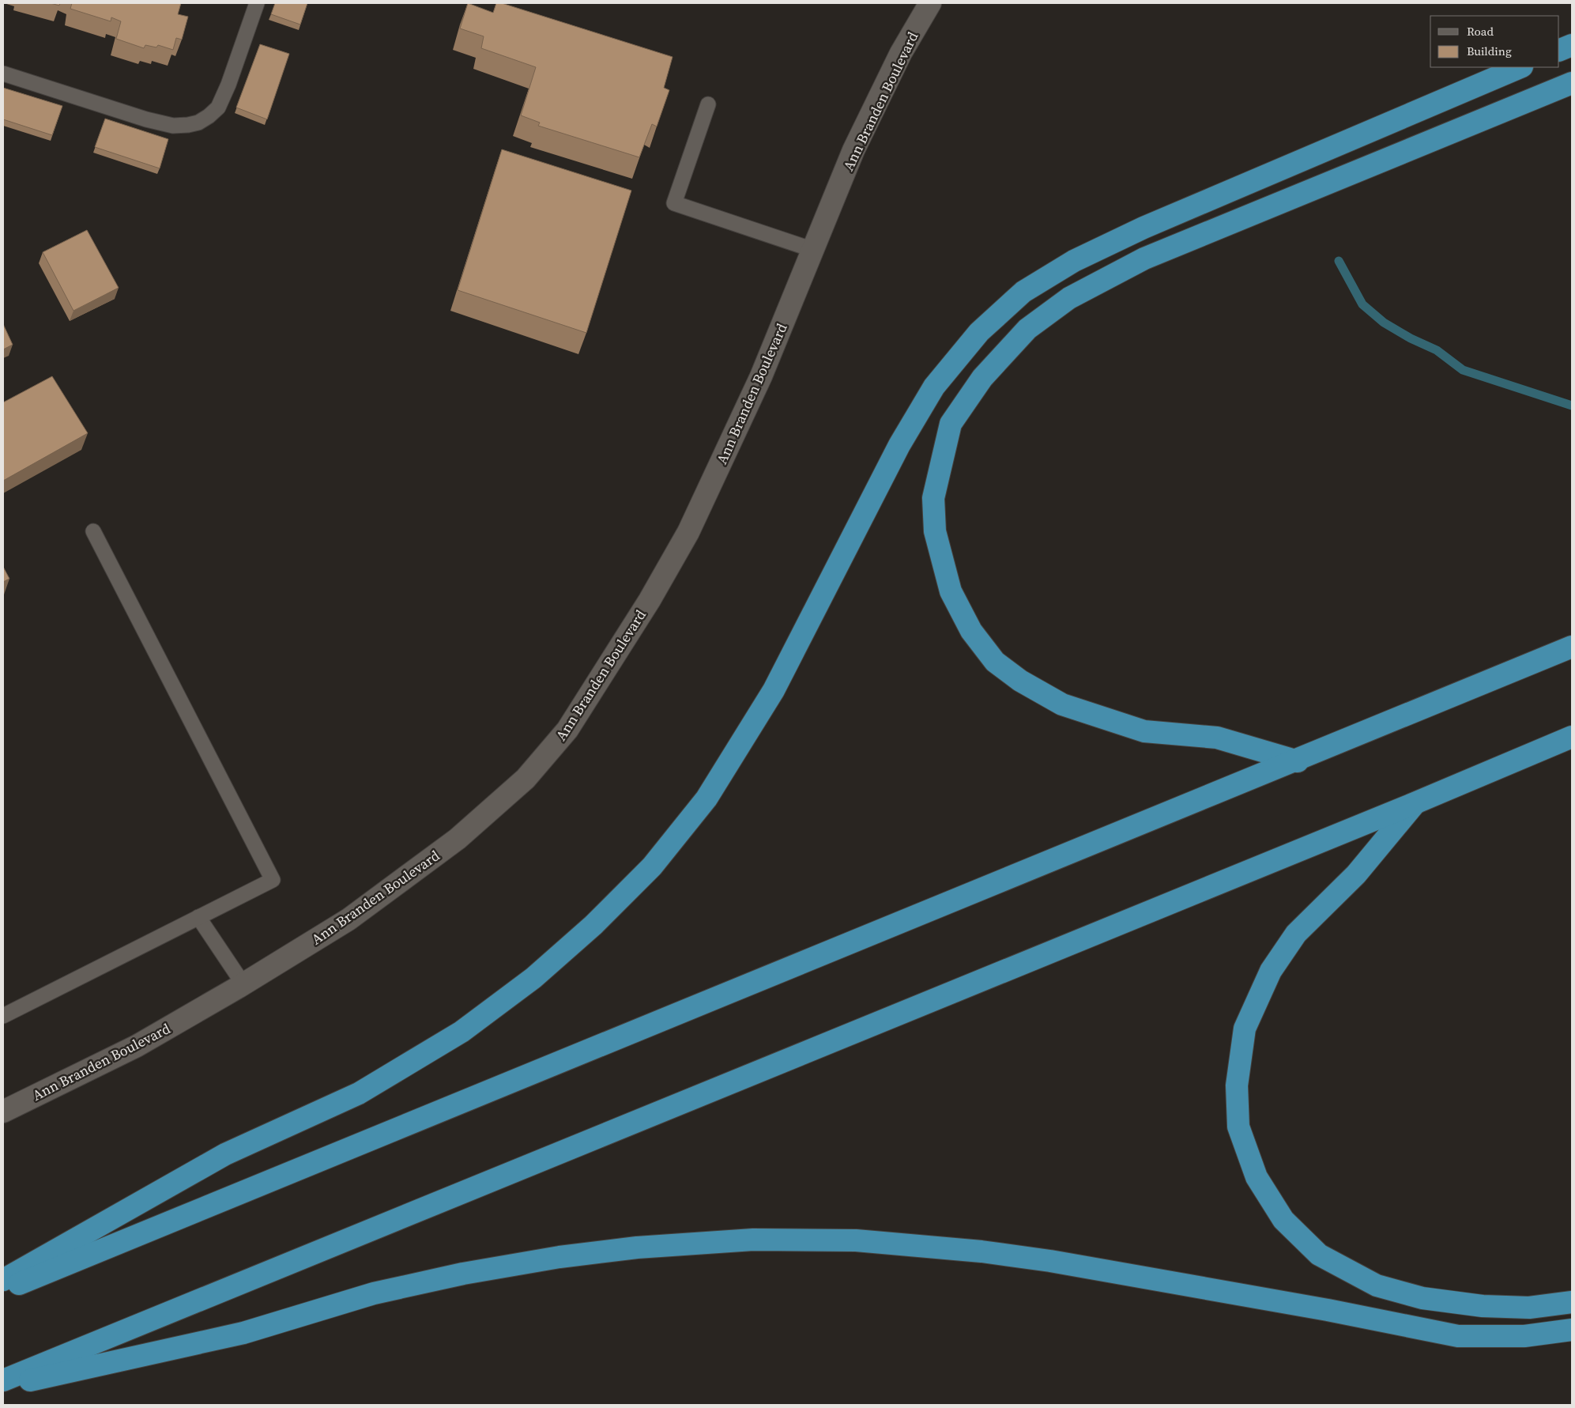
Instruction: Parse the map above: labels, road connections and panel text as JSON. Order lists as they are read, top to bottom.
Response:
{
  "streets": {
    "street": ["Ann Branden Boulevard"]
  },
  "legend": ["Road", "Building"]
}
